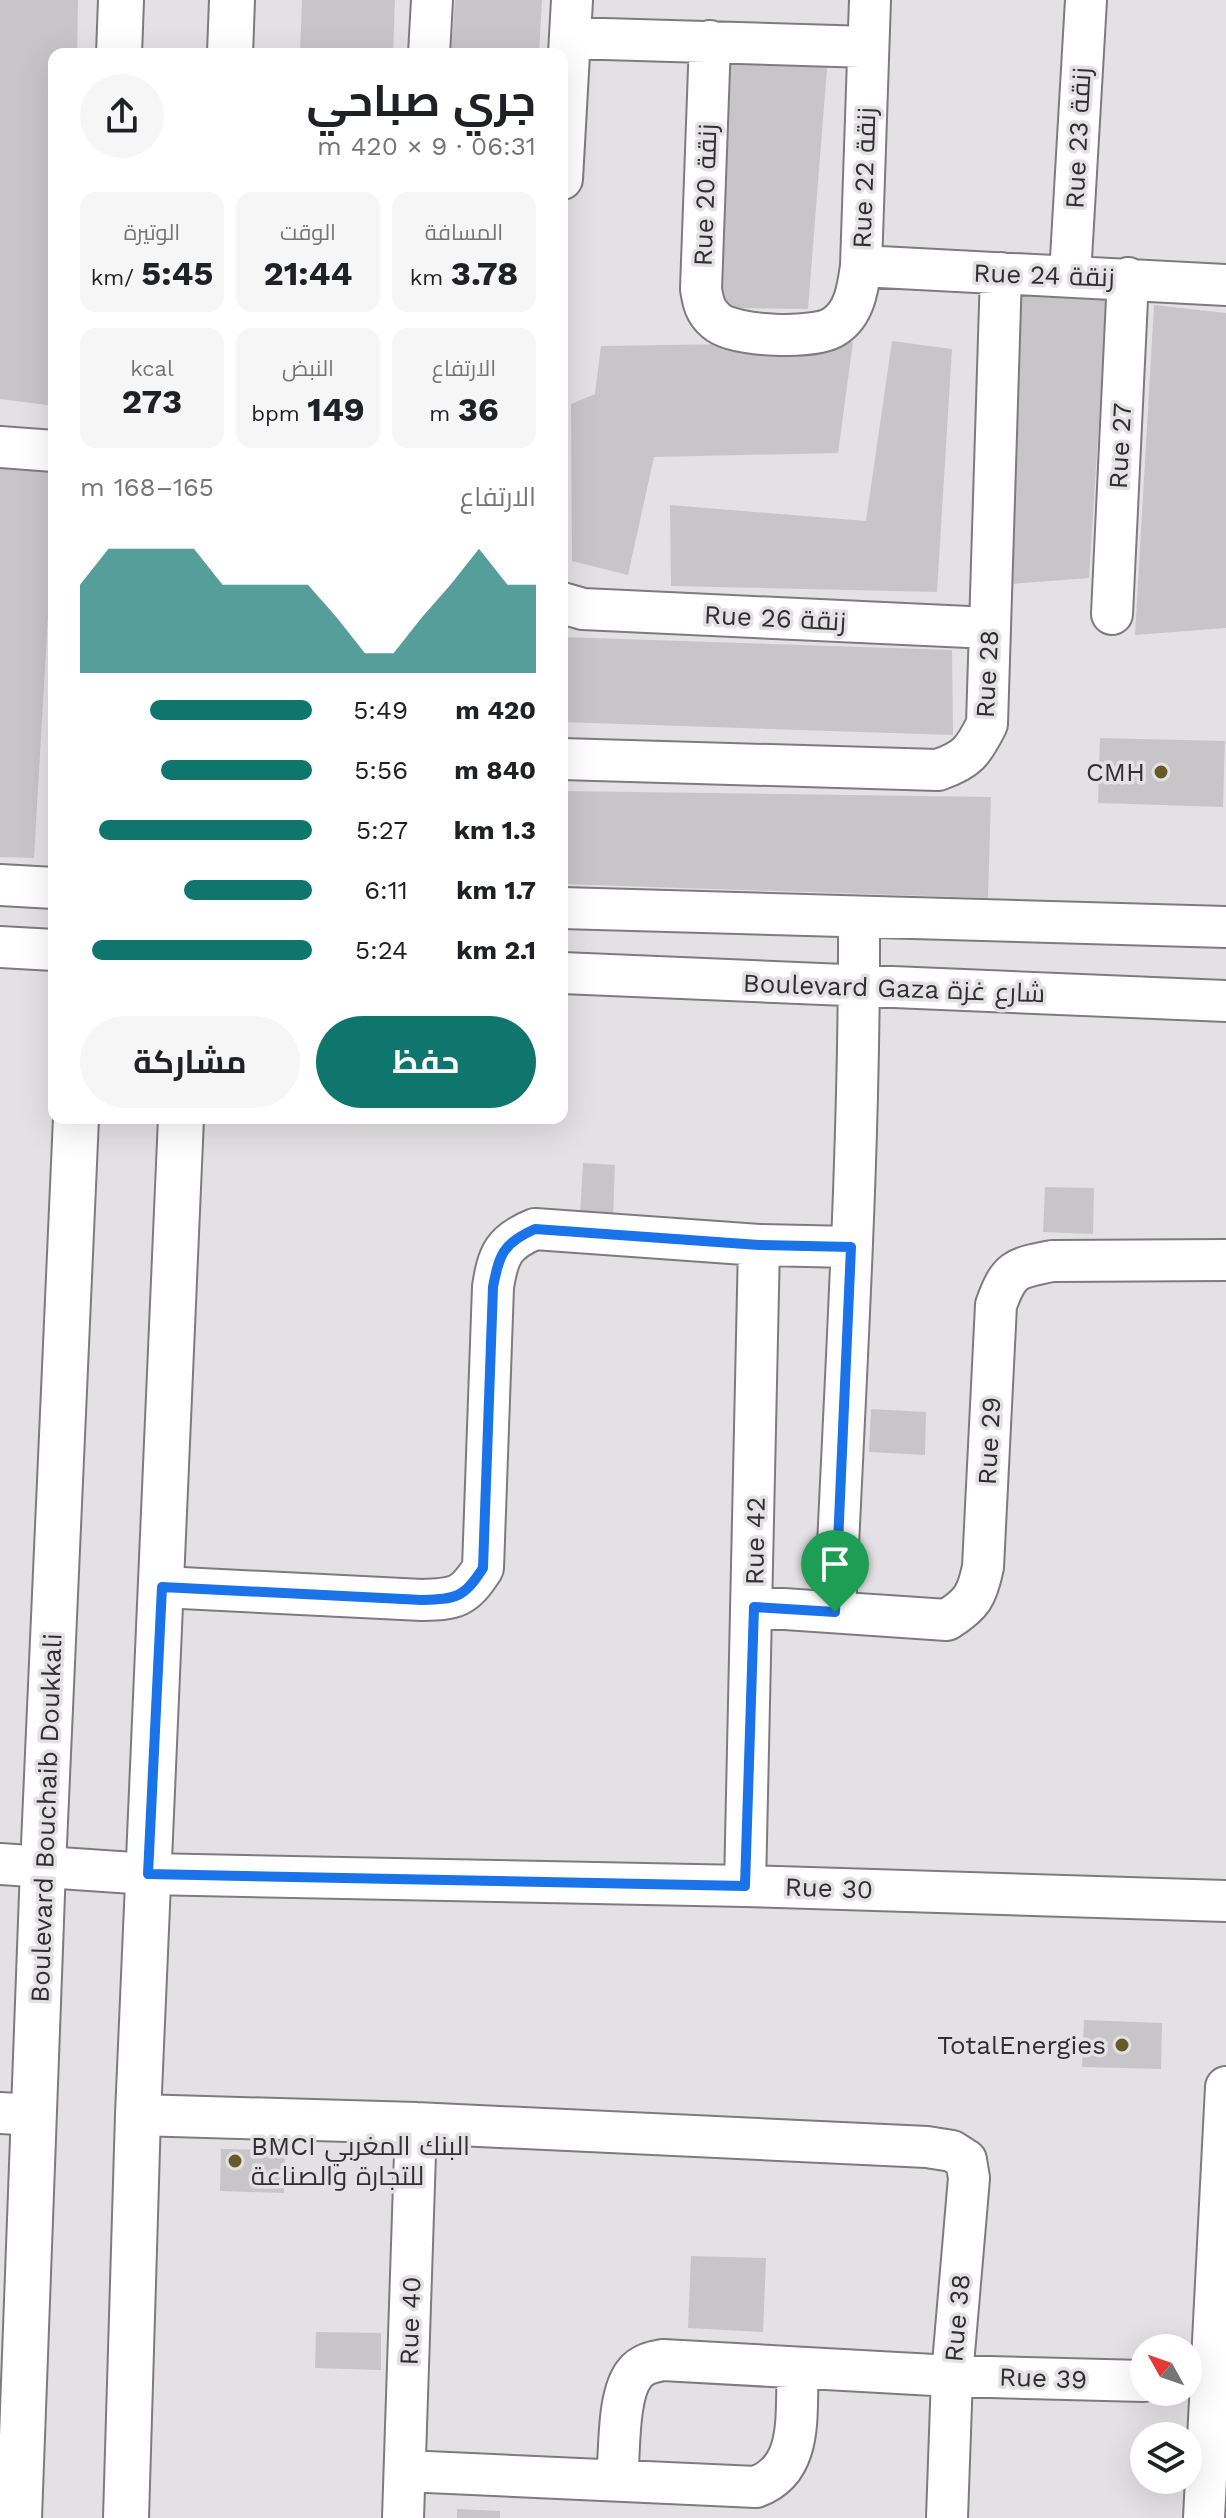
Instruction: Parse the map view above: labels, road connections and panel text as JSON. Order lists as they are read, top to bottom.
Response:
{
  "streets": {
    "main road": ["Boulevard Bouchaib Doukkali"],
    "street": [
      "Rue 23 زنقة",
      "Rue 22 زنقة",
      "Rue 20 زنقة",
      "Rue 24 زنقة",
      "Rue 27",
      "Rue 26 زنقة",
      "Rue 28",
      "Boulevard Gaza شارع غزة",
      "Rue 29",
      "Rue 42",
      "Rue 30",
      "Rue 38",
      "Rue 40",
      "Rue 39"
    ]
  },
  "crossings": [
    ["Rue 23 زنقة", "Rue 24 زنقة"],
    ["Rue 22 زنقة", "Rue 20 زنقة"],
    ["Rue 22 زنقة", "Rue 24 زنقة"],
    ["Rue 24 زنقة", "Rue 27"],
    ["Rue 24 زنقة", "Rue 28"],
    ["Rue 26 زنقة", "Rue 28"],
    ["Rue 29", "Rue 42"],
    ["Rue 42", "Rue 30"],
    ["Boulevard Bouchaib Doukkali", "Rue 30"],
    ["Rue 38", "Rue 40"],
    ["Rue 38", "Rue 39"]
  ],
  "places": ["CMH", "TotalEnergies", "BMCI البنك المغربي للتجارة والصناعة"],
  "north": "top left",
  "page": {
    "heading": ["جري صباحي", "06:31 · 9 × 420 m"],
    "stats": [
      ["المسافة", "3.78 km"],
      ["الوقت", "21:44"],
      ["الوتيرة", "5:45 /km"],
      ["الارتفاع", "36 m"],
      ["النبض", "149 bpm"],
      ["kcal", "273"]
    ],
    "chart": ["الارتفاع", "165–168 m"],
    "list": [
      {
        "name": "420 m",
        "note": "5:49"
      },
      {
        "name": "840 m",
        "note": "5:56"
      },
      {
        "name": "1.3 km",
        "note": "5:27"
      },
      {
        "name": "1.7 km",
        "note": "6:11"
      },
      {
        "name": "2.1 km",
        "note": "5:24"
      }
    ],
    "buttons": ["حفظ", "مشاركة"]
  }
}
